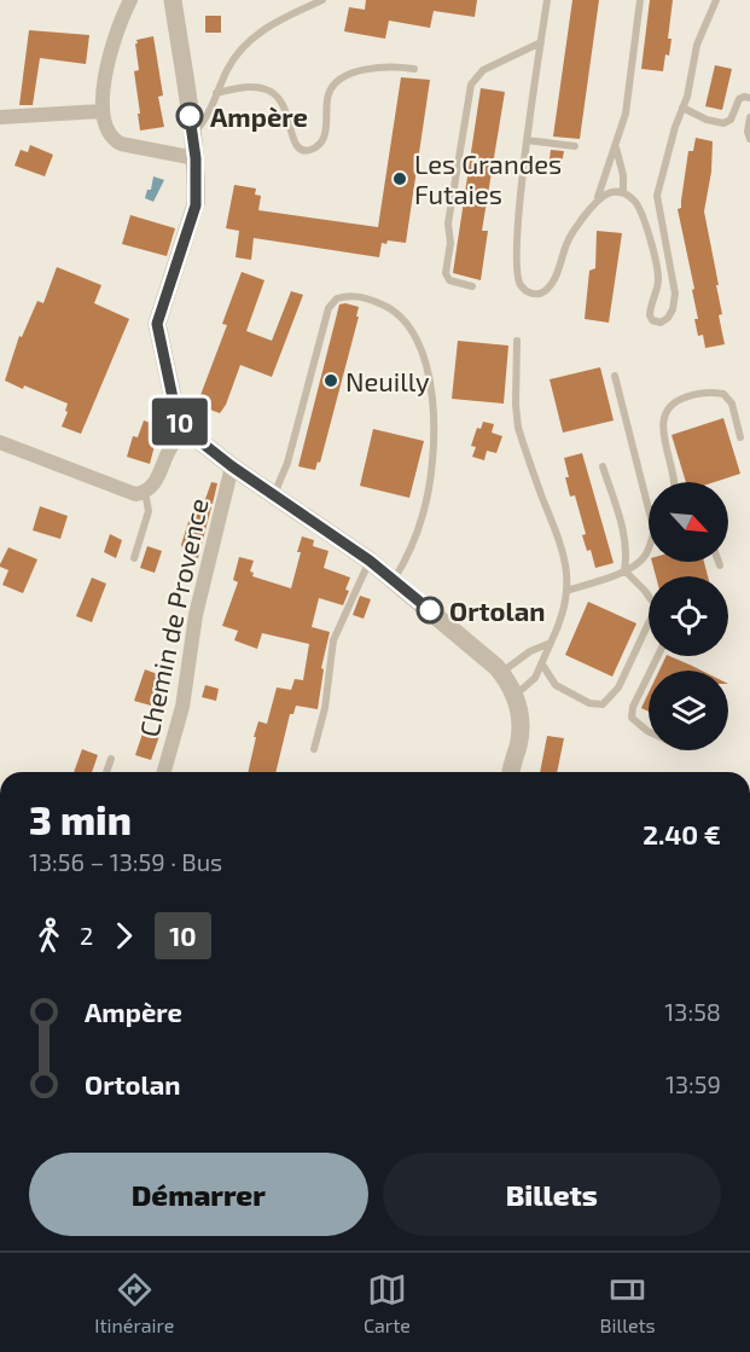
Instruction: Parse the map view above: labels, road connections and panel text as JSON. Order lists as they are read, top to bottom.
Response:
{
  "streets": {
    "street": ["Chemin de Provence"]
  },
  "places": [
    "Ampère",
    "Les Grandes Futaies",
    "Neuilly",
    "Ortolan"
  ],
  "lines": ["bus line 10"],
  "north": "bottom right",
  "page": {
    "on_map": "10",
    "heading": ["3 min", "13:56 – 13:59 · Bus", "2.40 €"],
    "legs": ["2", "10"],
    "list": [
      {
        "name": "Ampère",
        "value": "13:58"
      },
      {
        "name": "Ortolan",
        "value": "13:59"
      }
    ],
    "buttons": ["Démarrer", "Billets"],
    "tabs": ["Itinéraire", "Carte", "Billets"]
  }
}
